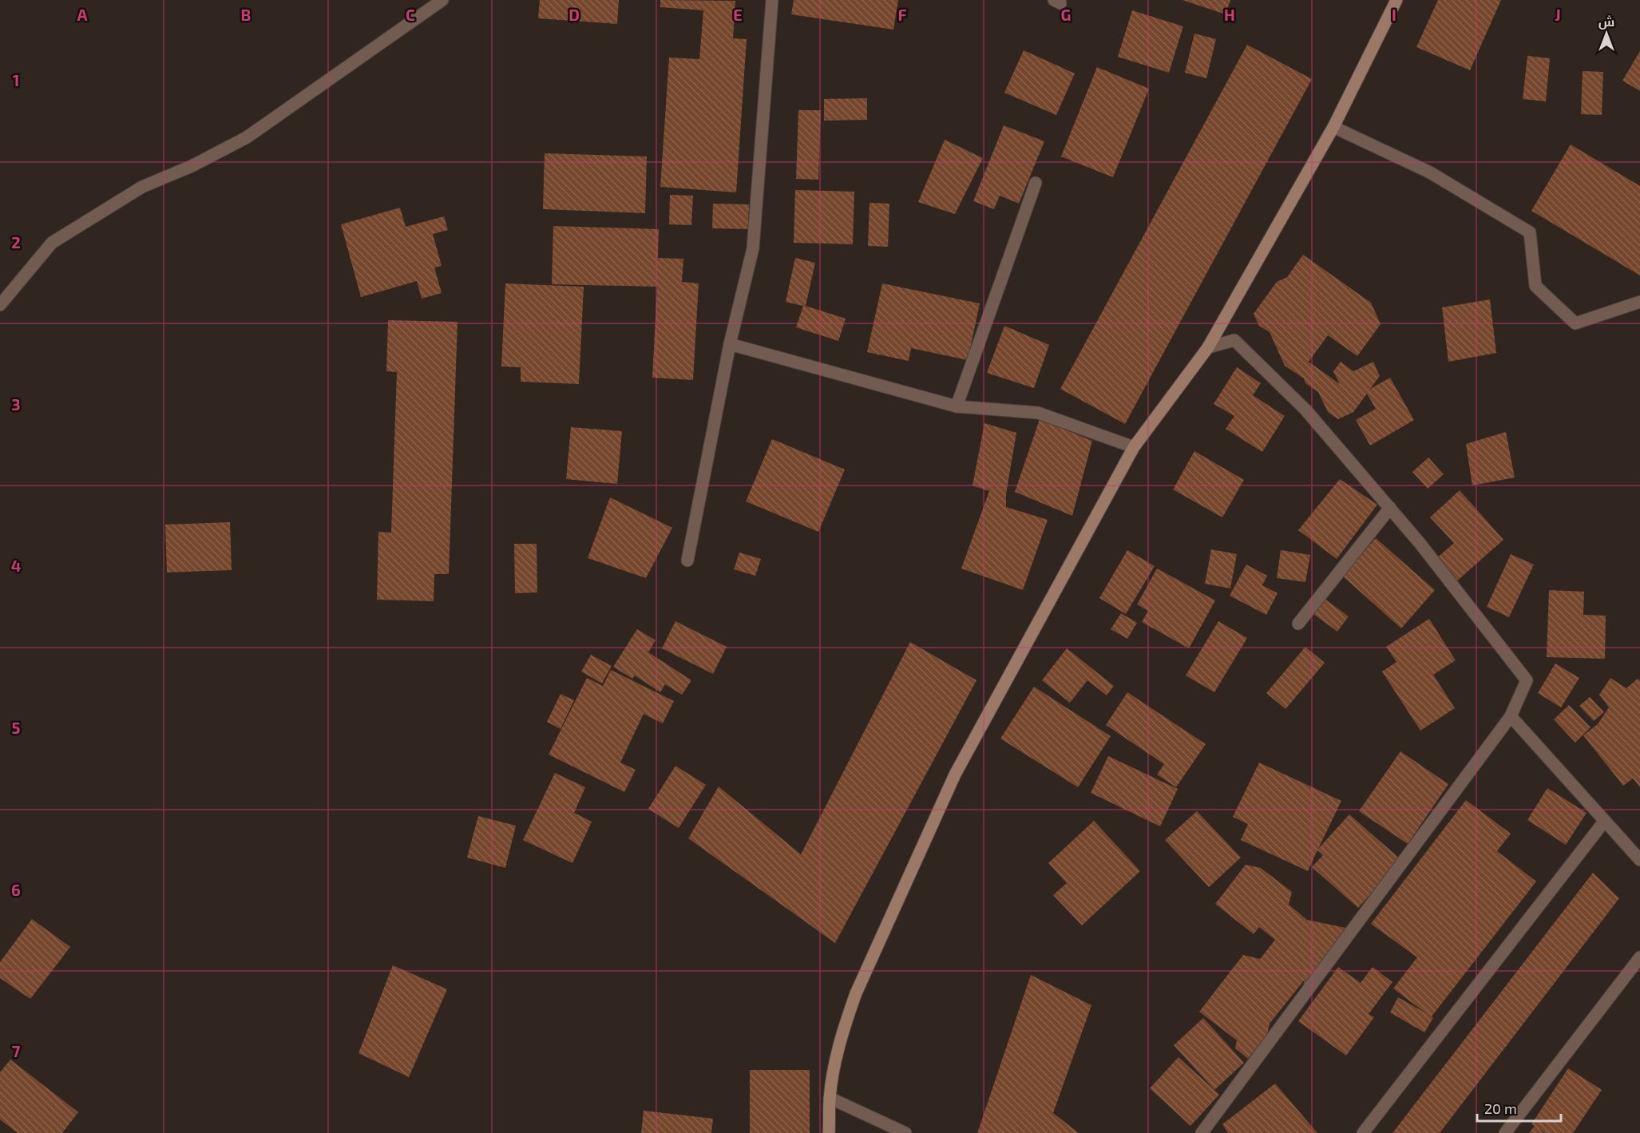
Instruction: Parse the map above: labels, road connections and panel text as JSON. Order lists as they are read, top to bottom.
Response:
{
  "scale_bar": "20 m",
  "north": "top",
  "grid": {
    "columns": [
      "A",
      "B",
      "C",
      "D",
      "E",
      "F",
      "G",
      "H",
      "I",
      "J"
    ],
    "rows": [
      "1",
      "2",
      "3",
      "4",
      "5",
      "6",
      "7"
    ]
  }
}
